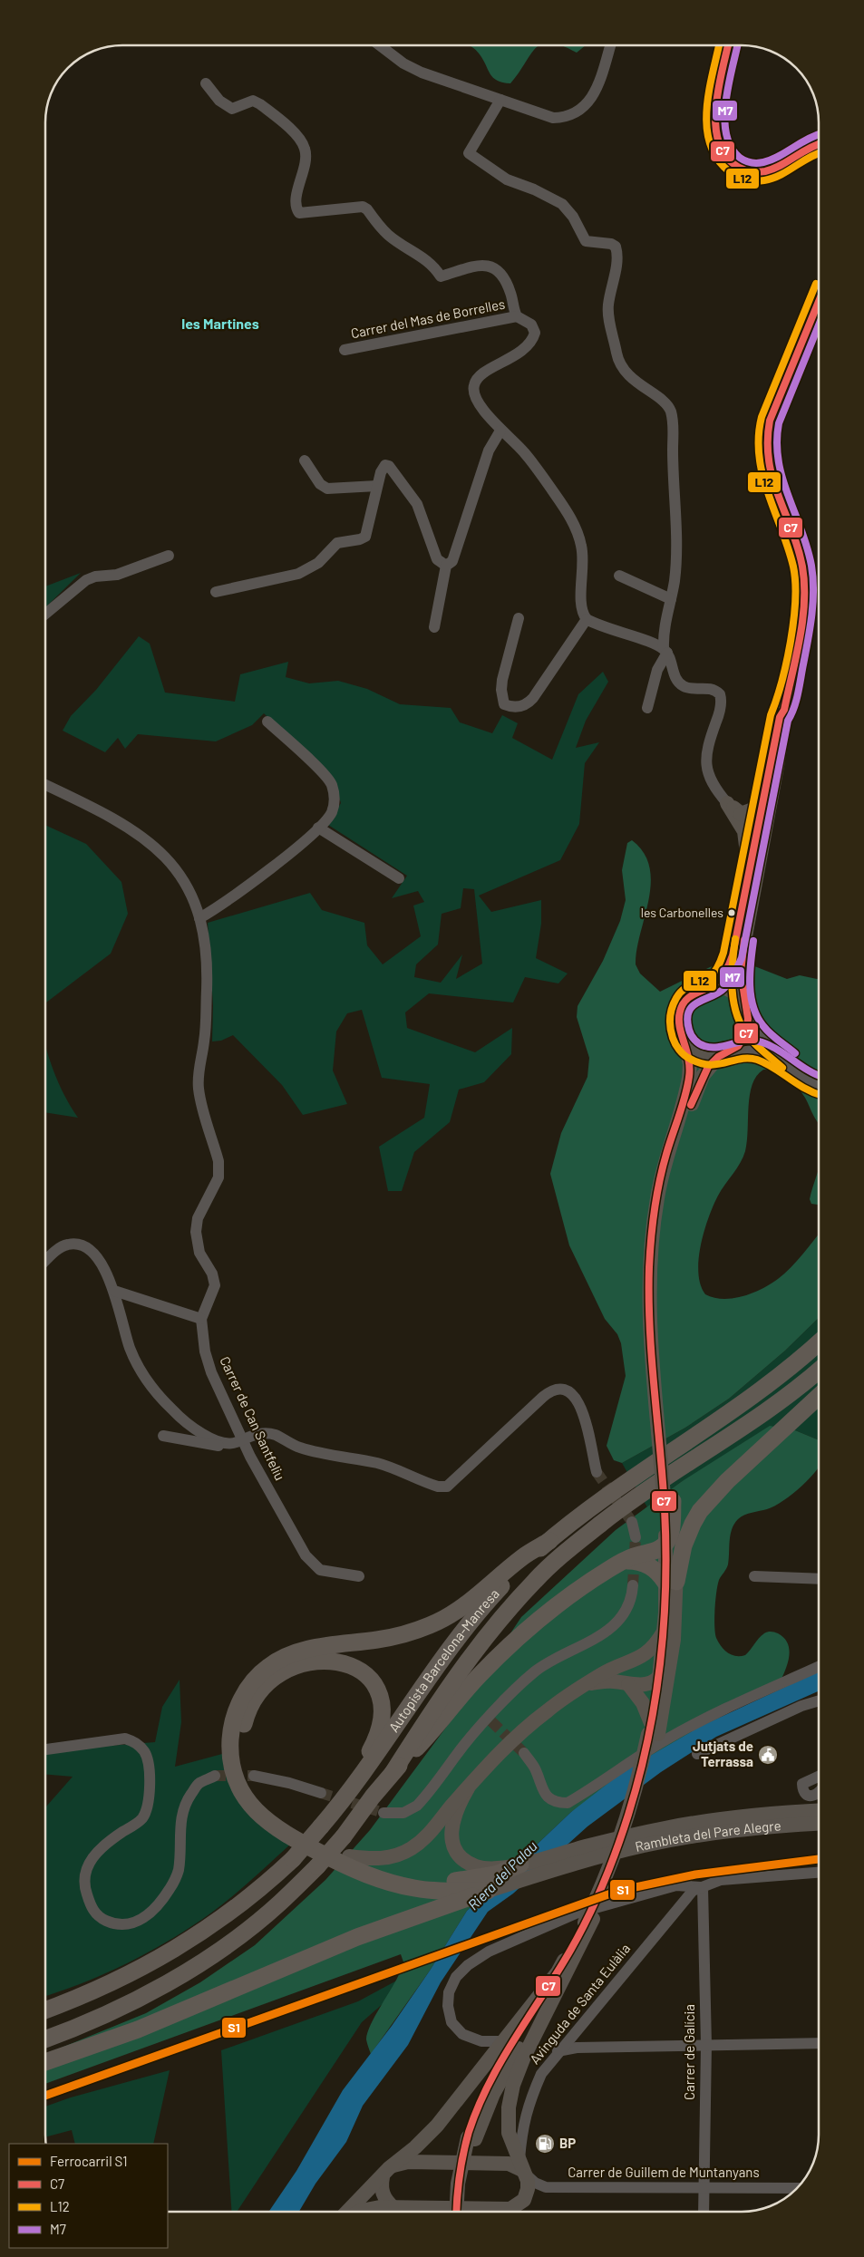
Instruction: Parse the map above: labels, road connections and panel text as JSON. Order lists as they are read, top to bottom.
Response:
{
  "streets": {
    "highway": ["Autopista Barcelona-Manresa"],
    "main road": ["Rambleta del Pare Alegre"],
    "street": [
      "Carrer del Mas de Borrelles",
      "Carrer de Can Santfeliu",
      "Avinguda de Santa Eulàlia",
      "Carrer de Galícia",
      "Carrer de Guillem de Muntanyans"
    ]
  },
  "crossings": [
    ["Avinguda de Santa Eulàlia", "Carrer de Galícia"],
    ["Avinguda de Santa Eulàlia", "Carrer de Guillem de Muntanyans"],
    ["Carrer de Galícia", "Carrer de Guillem de Muntanyans"]
  ],
  "districts": ["les Martines"],
  "water": ["Riera del Palau"],
  "places": {
    "other": ["les Carbonelles"],
    "public building": ["Jutjats de Terrassa"],
    "fuel station": ["BP"]
  },
  "lines": [
    "transit line C7",
    "transit line L12",
    "transit line M7",
    "rail line S1"
  ],
  "legend": [
    "Ferrocarril S1",
    "C7",
    "L12",
    "M7"
  ]
}
